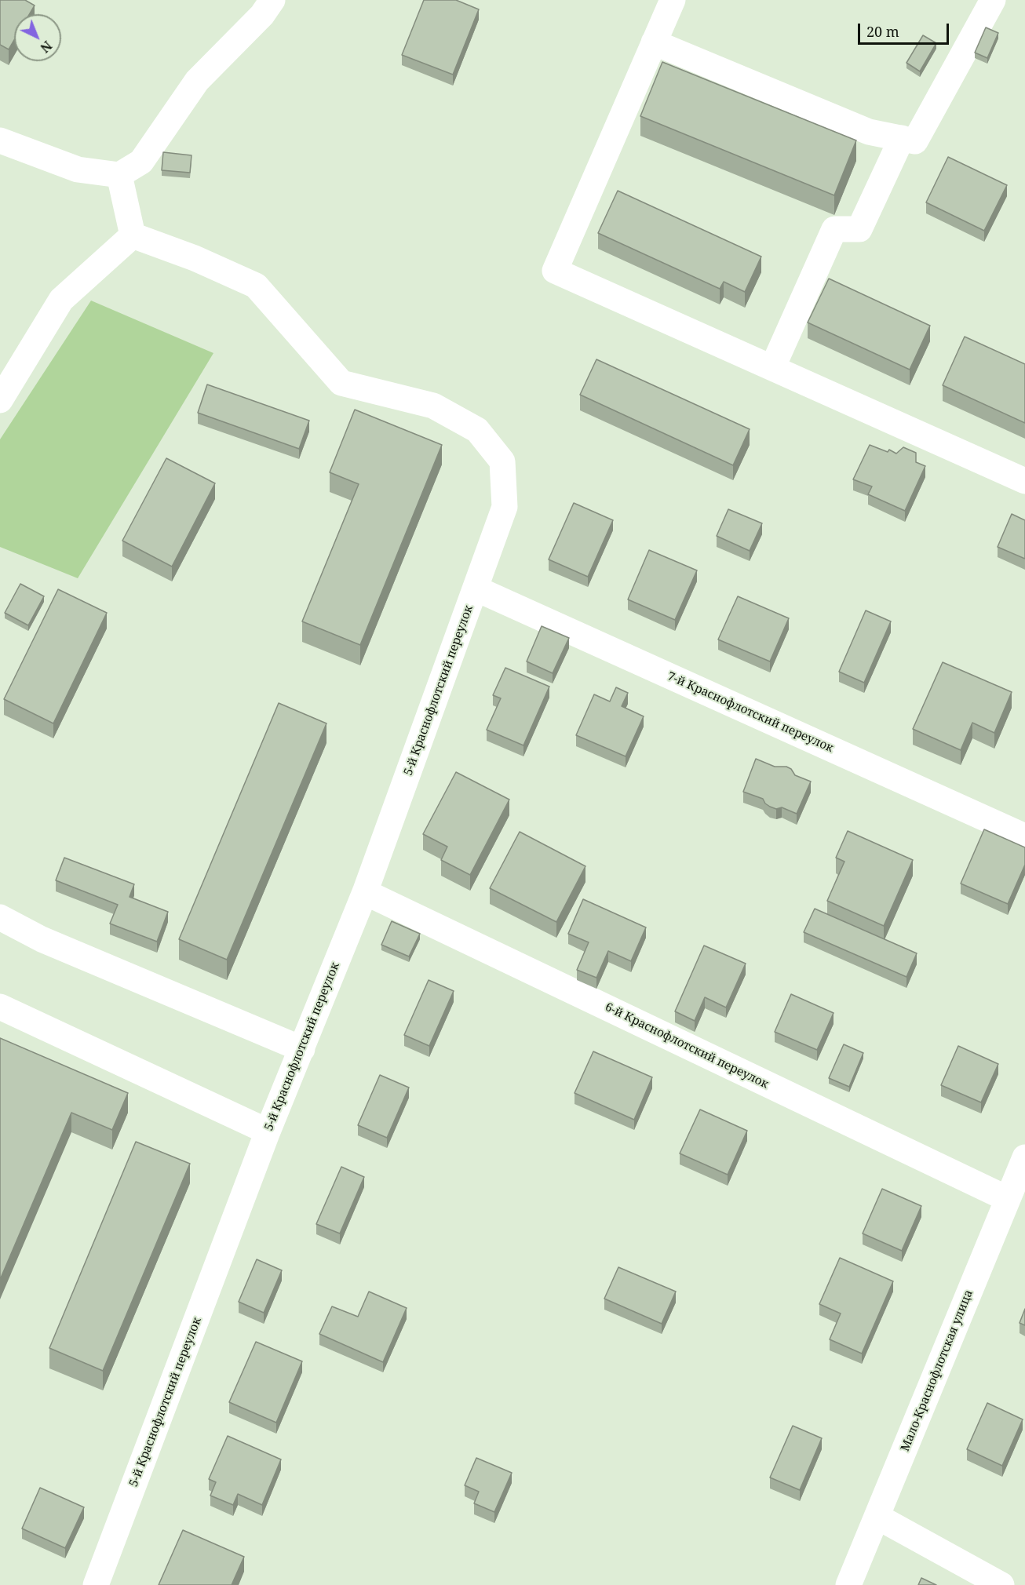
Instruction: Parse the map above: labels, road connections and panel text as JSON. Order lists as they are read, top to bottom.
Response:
{
  "streets": {
    "street": [
      "5-й Краснофлотский переулок",
      "7-й Краснофлотский переулок",
      "6-й Краснофлотский переулок",
      "Мало-Краснофлотская улица"
    ]
  },
  "crossings": [
    ["5-й Краснофлотский переулок", "7-й Краснофлотский переулок"],
    ["5-й Краснофлотский переулок", "6-й Краснофлотский переулок"],
    ["6-й Краснофлотский переулок", "Мало-Краснофлотская улица"]
  ],
  "scale_bar": "20 m",
  "north": "bottom right"
}
